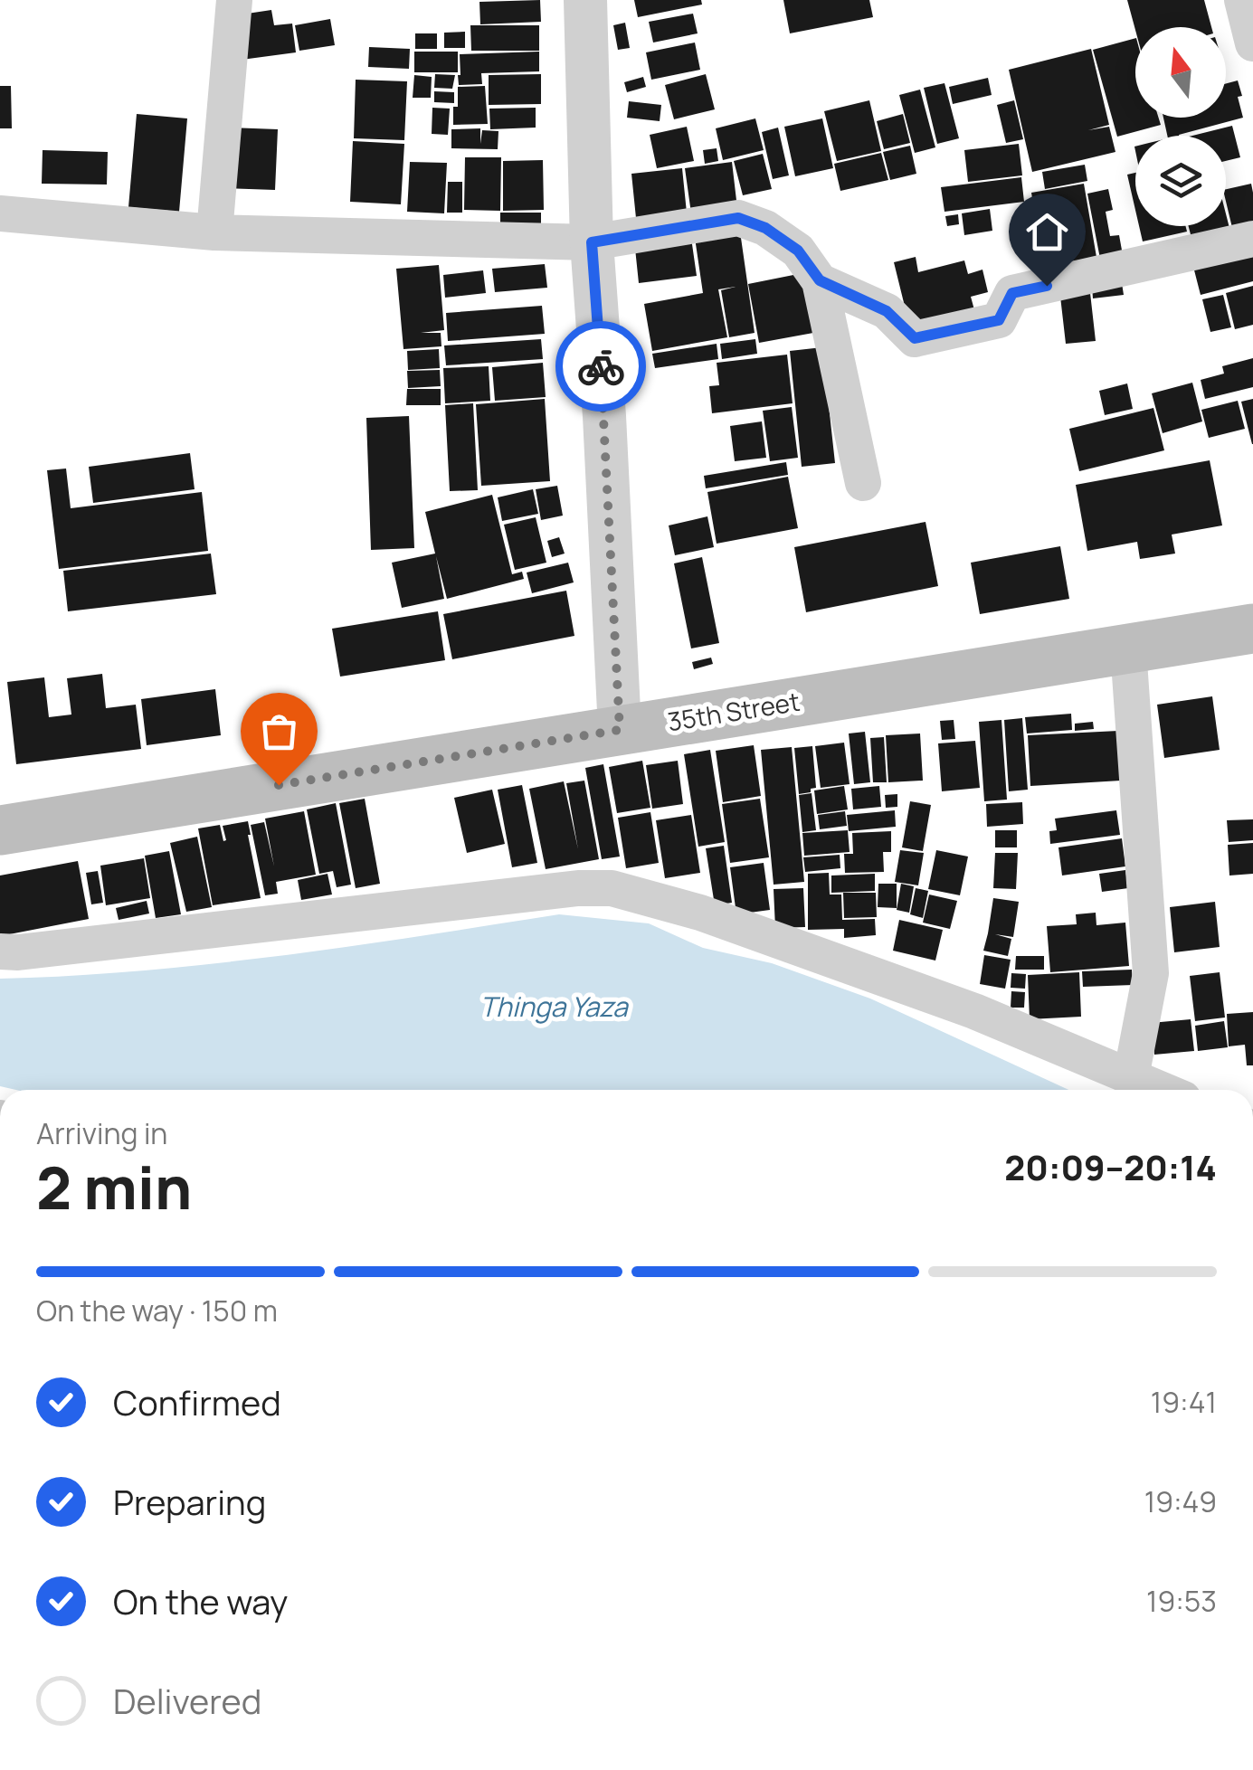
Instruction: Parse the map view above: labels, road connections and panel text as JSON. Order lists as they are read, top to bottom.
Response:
{
  "streets": {
    "main road": ["35th Street"]
  },
  "water": ["Thinga Yaza"],
  "north": "top",
  "page": {
    "heading": ["2 min", "Arriving in", "20:09–20:14"],
    "bar": "On the way · 150 m",
    "list": [
      ["Confirmed", "19:41"],
      ["Preparing", "19:49"],
      ["On the way", "19:53"],
      "Delivered"
    ]
  }
}
